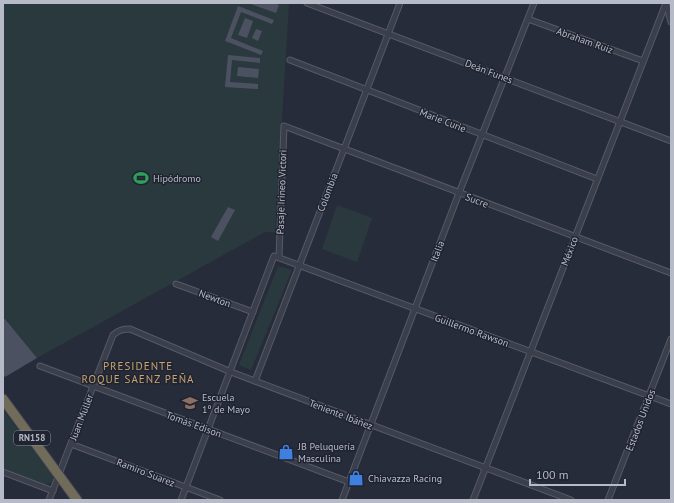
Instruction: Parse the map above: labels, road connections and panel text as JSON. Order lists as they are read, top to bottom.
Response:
{
  "streets": {
    "highway": ["RN158"],
    "street": [
      "Abraham Ruiz",
      "Deán Funes",
      "Marie Curie",
      "Pasaje Irineo Victori",
      "Colombia",
      "Sucre",
      "Italia",
      "México",
      "Newton",
      "Guillermo Rawson",
      "Teniente Ibáñez",
      "Juan Muller",
      "Estados Unidos",
      "Tomás Edison",
      "Ramiro Suarez"
    ]
  },
  "crossings": [
    ["Abraham Ruiz", "Italia"],
    ["Abraham Ruiz", "México"],
    ["Deán Funes", "Colombia"],
    ["Deán Funes", "Italia"],
    ["Deán Funes", "México"],
    ["Marie Curie", "Colombia"],
    ["Marie Curie", "Italia"],
    ["Marie Curie", "México"],
    ["Pasaje Irineo Victori", "Sucre"],
    ["Pasaje Irineo Victori", "Guillermo Rawson"],
    ["Colombia", "Sucre"],
    ["Colombia", "Guillermo Rawson"],
    ["Colombia", "Teniente Ibáñez"],
    ["Sucre", "Italia"],
    ["Sucre", "México"],
    ["Italia", "Guillermo Rawson"],
    ["Italia", "Teniente Ibáñez"],
    ["Italia", "Tomás Edison"],
    ["México", "Guillermo Rawson"],
    ["México", "Teniente Ibáñez"],
    ["Guillermo Rawson", "Estados Unidos"],
    ["Teniente Ibáñez", "Juan Muller"],
    ["Juan Muller", "Tomás Edison"],
    ["Juan Muller", "RN158"],
    ["Juan Muller", "Ramiro Suarez"]
  ],
  "districts": ["PRESIDENTE ROQUE SAENZ PEÑA"],
  "places": {
    "sports": ["Hipódromo"],
    "school or university": ["Escuela 1º de Mayo"],
    "shop": ["JB Peluquería Masculina", "Chiavazza Racing"]
  },
  "scale_bar": "100 m"
}
